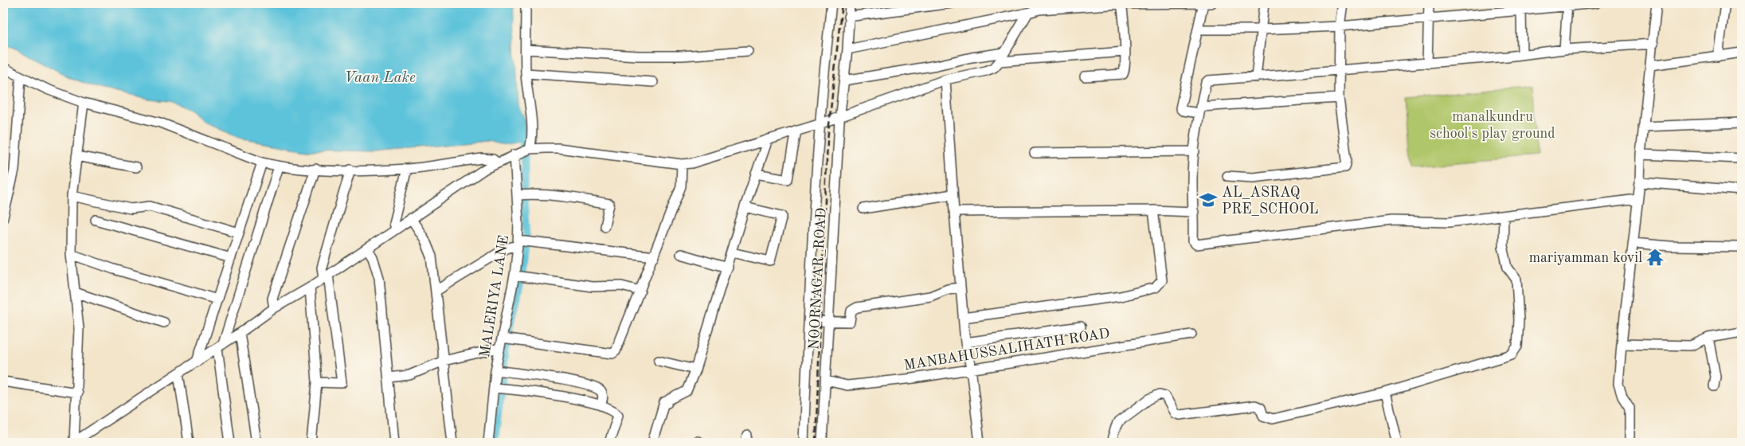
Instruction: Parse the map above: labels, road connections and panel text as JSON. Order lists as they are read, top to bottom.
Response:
{
  "streets": {
    "street": ["NOORNAGAR_ROAD", "MALERIYA LANE", "MANBAHUSSALIHATH ROAD"]
  },
  "crossings": [
    ["NOORNAGAR_ROAD", "MANBAHUSSALIHATH ROAD"]
  ],
  "water": ["Vaan Lake"],
  "parks": ["manalkundru school's play ground"],
  "places": {
    "school or university": ["AL_ASRAQ PRE_SCHOOL"],
    "temple": ["mariyamman kovil"]
  }
}
